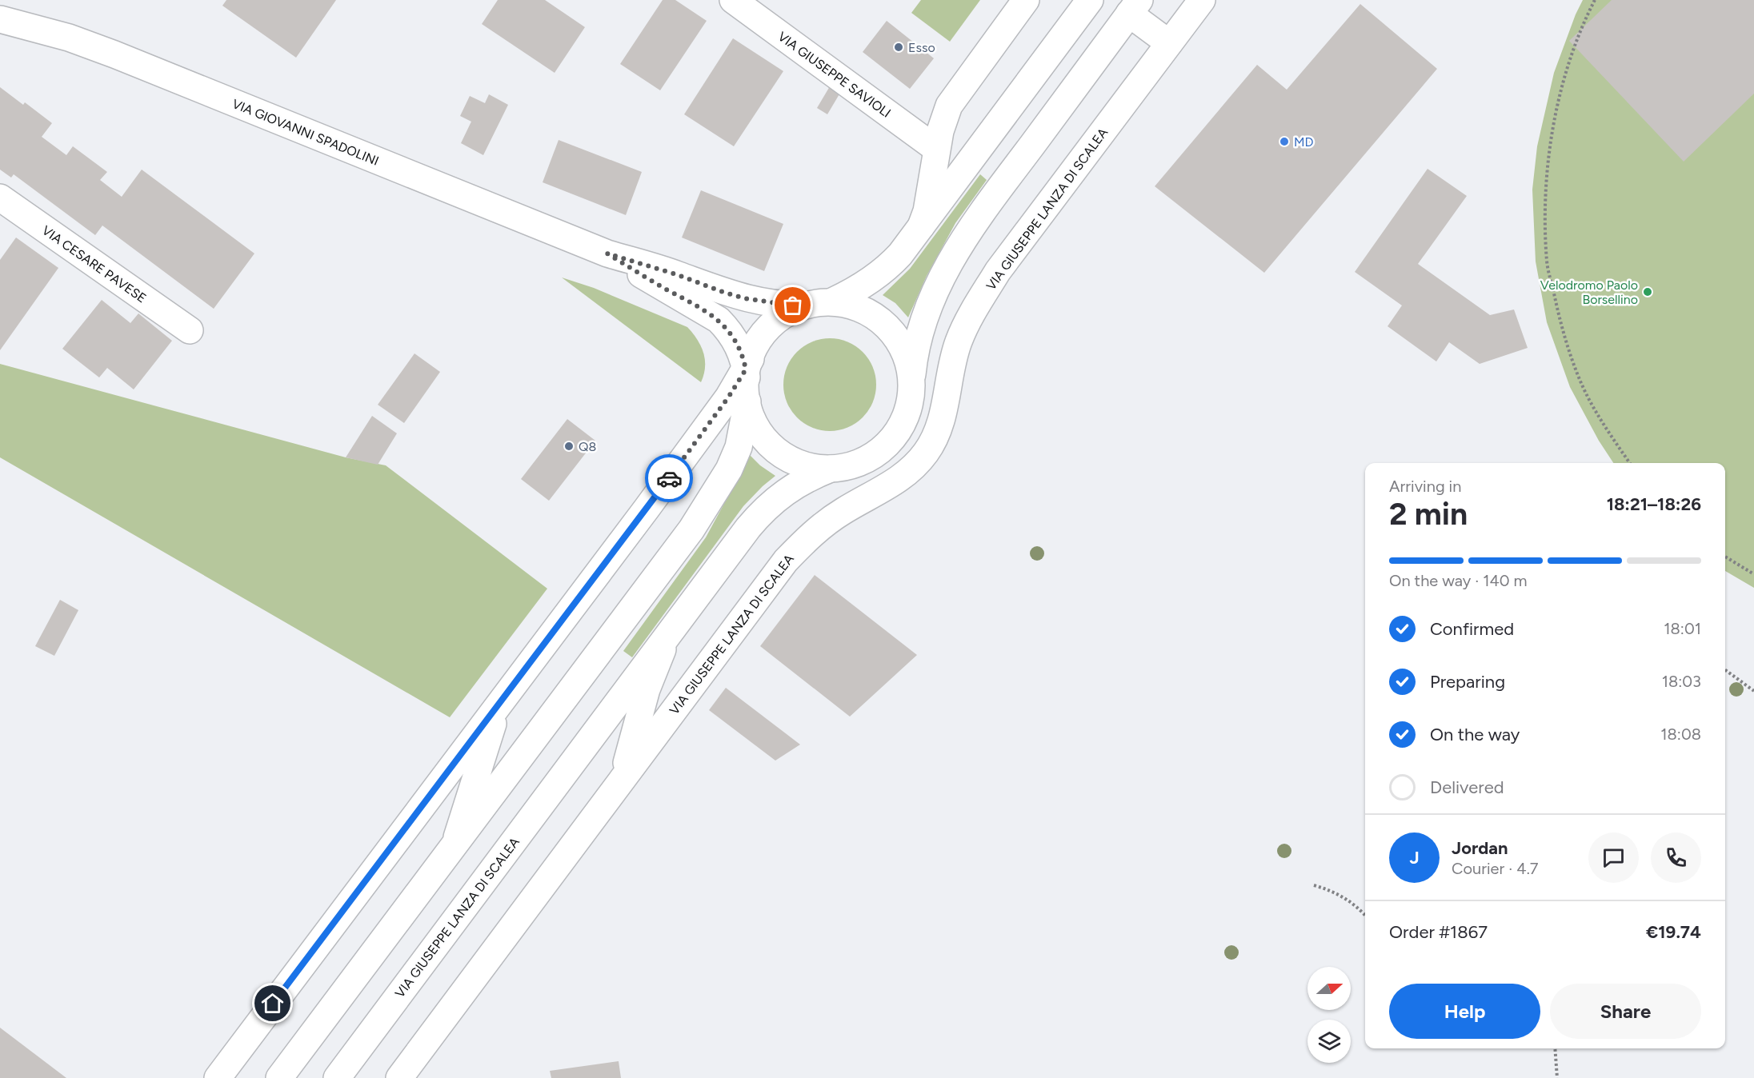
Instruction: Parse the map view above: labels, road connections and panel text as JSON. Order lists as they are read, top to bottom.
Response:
{
  "streets": {
    "street": [
      "VIA GIUSEPPE SAVIOLI",
      "VIA GIOVANNI SPADOLINI",
      "VIA GIUSEPPE LANZA DI SCALEA",
      "VIA CESARE PAVESE"
    ]
  },
  "crossings": [
    ["VIA GIOVANNI SPADOLINI", "VIA GIUSEPPE LANZA DI SCALEA"]
  ],
  "places": [
    "Esso",
    "MD",
    "Velodromo Paolo Borsellino",
    "Q8"
  ],
  "north": "right",
  "page": {
    "heading": ["2 min", "Arriving in", "18:21–18:26"],
    "panel": [
      "Jordan",
      "Courier · 4.7",
      "Order #1867",
      "€19.74"
    ],
    "bar": "On the way · 140 m",
    "list": [
      ["Confirmed", "18:01"],
      ["Preparing", "18:03"],
      ["On the way", "18:08"],
      "Delivered"
    ],
    "round": "J",
    "buttons": ["Help", "Share"]
  }
}
